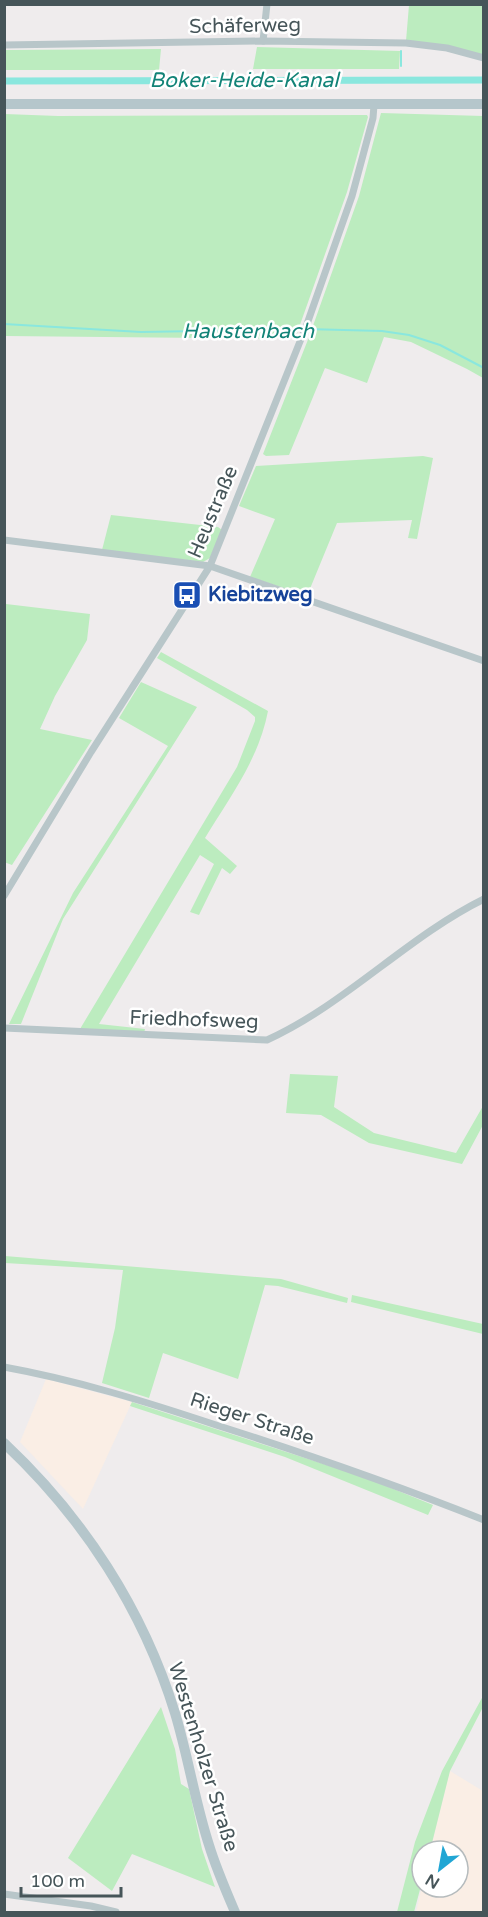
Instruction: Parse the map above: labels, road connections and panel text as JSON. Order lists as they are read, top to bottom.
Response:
{
  "streets": {
    "main road": ["Westenholzer Straße"],
    "street": [
      "Schäferweg",
      "Heustraße",
      "Friedhofsweg",
      "Rieger Straße"
    ]
  },
  "water": ["Boker-Heide-Kanal", "Haustenbach"],
  "places": {
    "bus stop": ["Kiebitzweg"]
  },
  "scale_bar": "100 m",
  "north": "bottom left"
}
